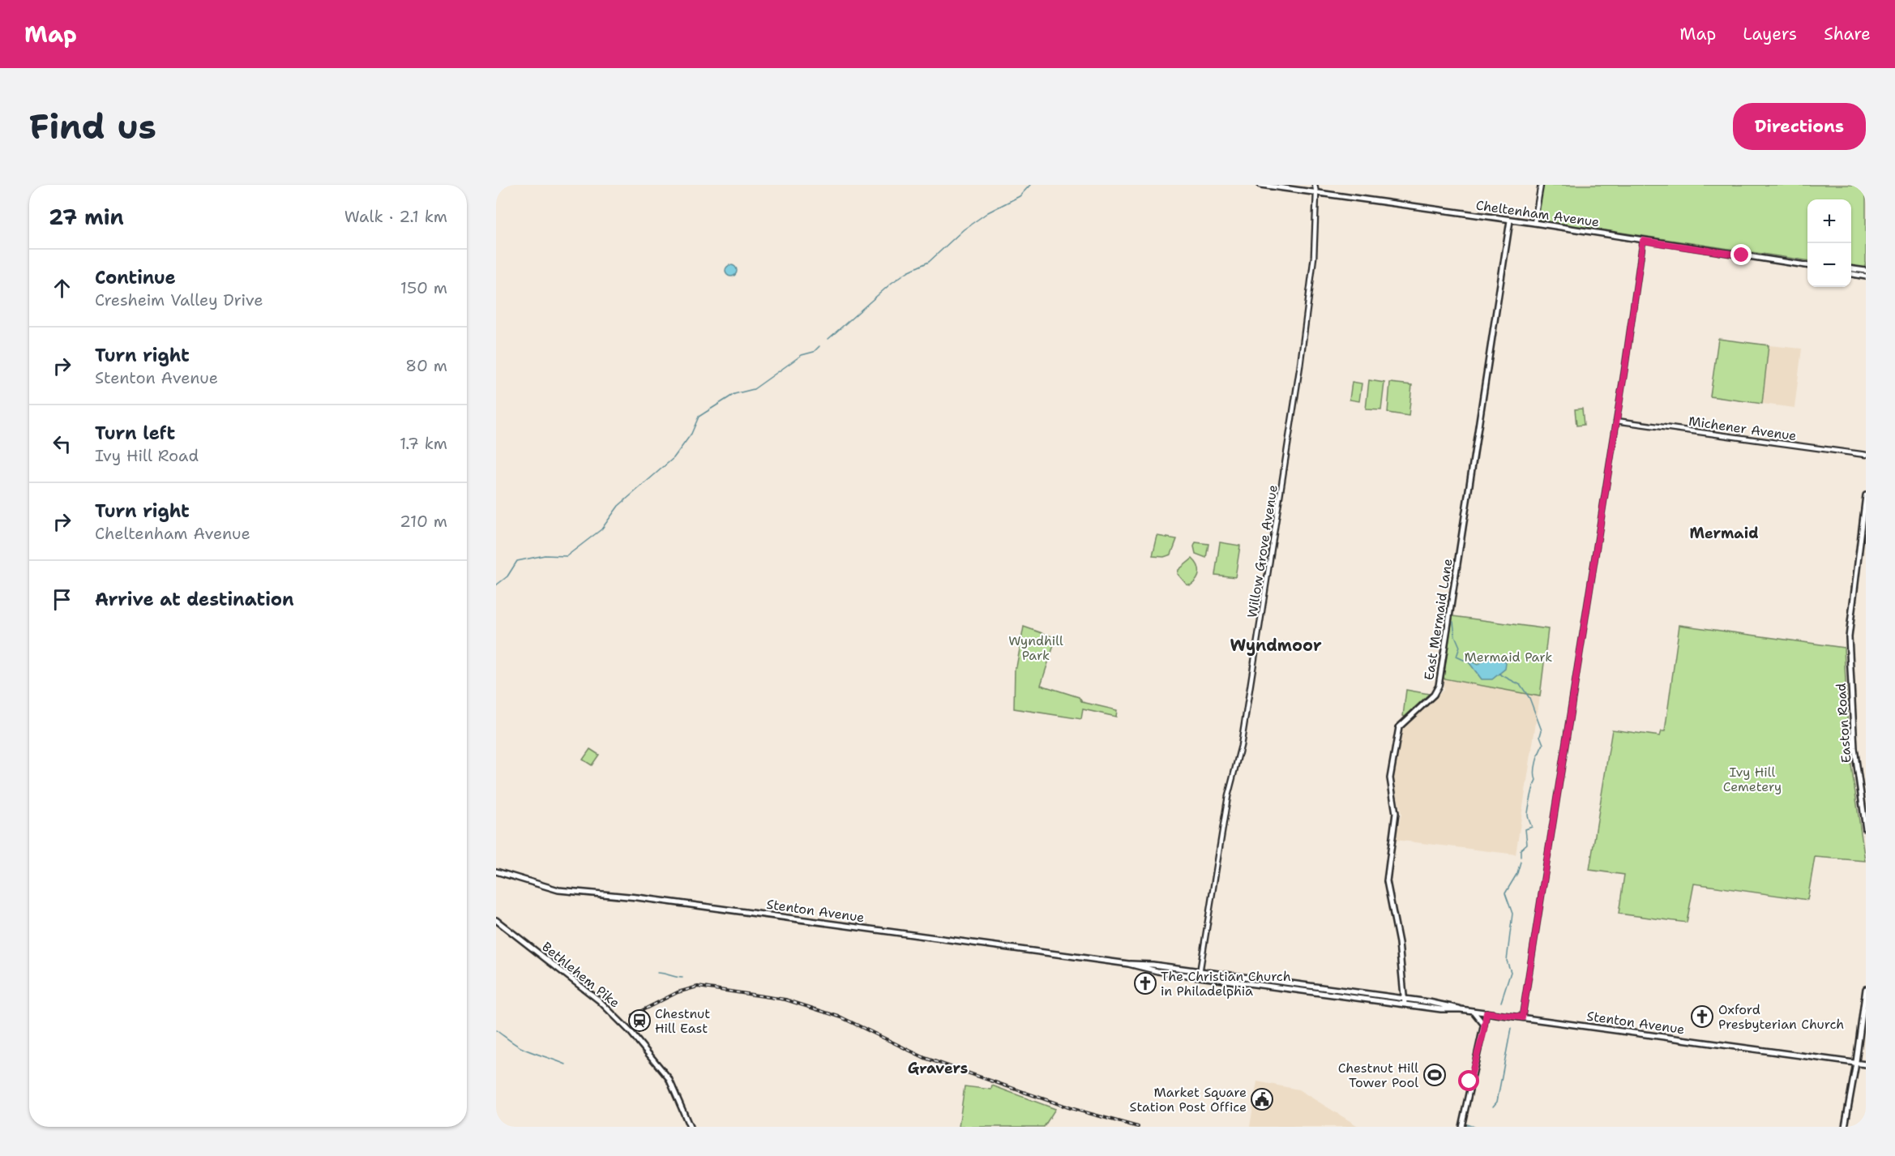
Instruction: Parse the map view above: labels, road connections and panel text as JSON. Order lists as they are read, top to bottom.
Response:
{
  "streets": {
    "main road": [
      "Cheltenham Avenue",
      "East Mermaid Lane",
      "Easton Road",
      "Stenton Avenue",
      "Bethlehem Pike"
    ],
    "street": ["Michener Avenue", "Willow Grove Avenue"]
  },
  "crossings": [
    ["Cheltenham Avenue", "Willow Grove Avenue"],
    ["Cheltenham Avenue", "East Mermaid Lane"],
    ["Willow Grove Avenue", "Stenton Avenue"],
    ["East Mermaid Lane", "Stenton Avenue"]
  ],
  "districts": ["Mermaid", "Wyndmoor", "Gravers"],
  "parks": ["Wyndhill Park", "Mermaid Park", "Ivy Hill Cemetery"],
  "places": {
    "church": ["The Christian Church in Philadelphia", "Oxford Presbyterian Church"],
    "station": ["Chestnut Hill East"],
    "sports": ["Chestnut Hill Tower Pool"],
    "public building": ["Market Square Station Post Office"]
  },
  "page": {
    "header": "Map",
    "nav": ["Map", "Layers", "Share"],
    "buttons": "Directions",
    "title": "Find us",
    "heading": ["27 min", "Walk · 2.1 km"],
    "map_buttons": ["+", "−"],
    "list": [
      ["Continue", "Cresheim Valley Drive", "150 m"],
      ["Turn right", "Stenton Avenue", "80 m"],
      ["Turn left", "Ivy Hill Road", "1.7 km"],
      ["Turn right", "Cheltenham Avenue", "210 m"],
      "Arrive at destination"
    ]
  }
}
